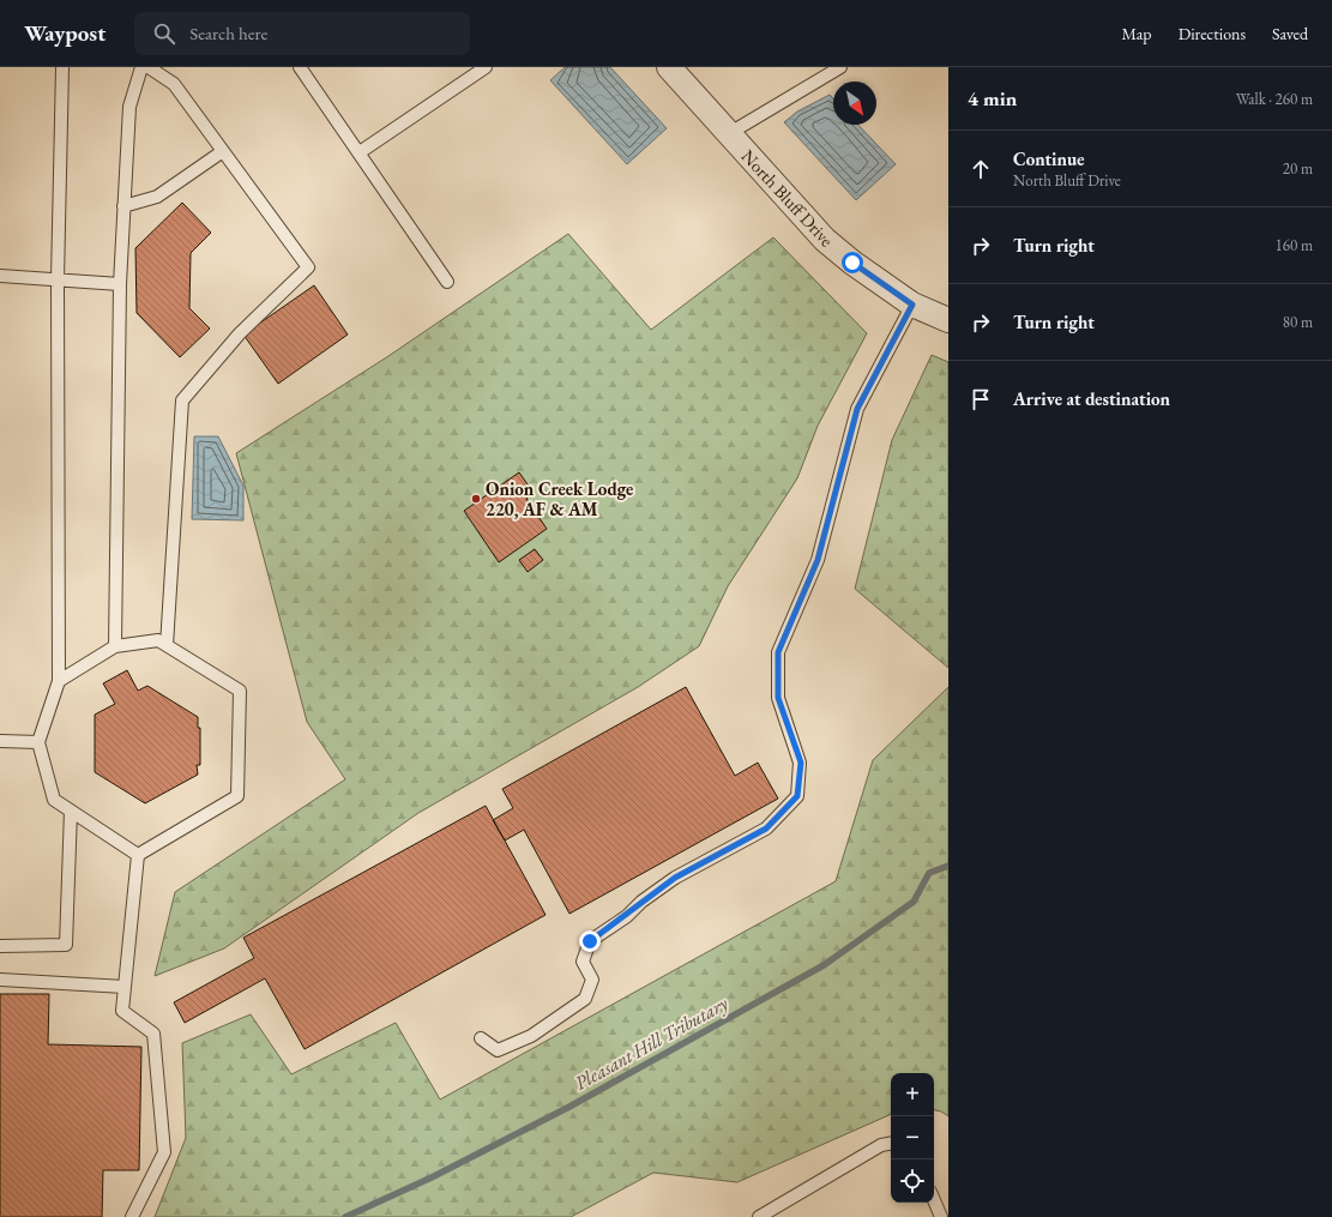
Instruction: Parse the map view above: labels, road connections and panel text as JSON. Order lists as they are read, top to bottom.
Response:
{
  "streets": {
    "street": ["North Bluff Drive"]
  },
  "water": ["Pleasant Hill Tributary"],
  "places": ["Onion Creek Lodge 220, AF & AM"],
  "north": "bottom right",
  "page": {
    "header": "Waypost",
    "search": "Search here",
    "nav": ["Map", "Directions", "Saved"],
    "heading": ["4 min", "Walk · 260 m"],
    "list": [
      ["Continue", "North Bluff Drive", "20 m"],
      ["Turn right", "160 m"],
      ["Turn right", "80 m"],
      "Arrive at destination"
    ],
    "map_buttons": ["+", "−"]
  }
}
